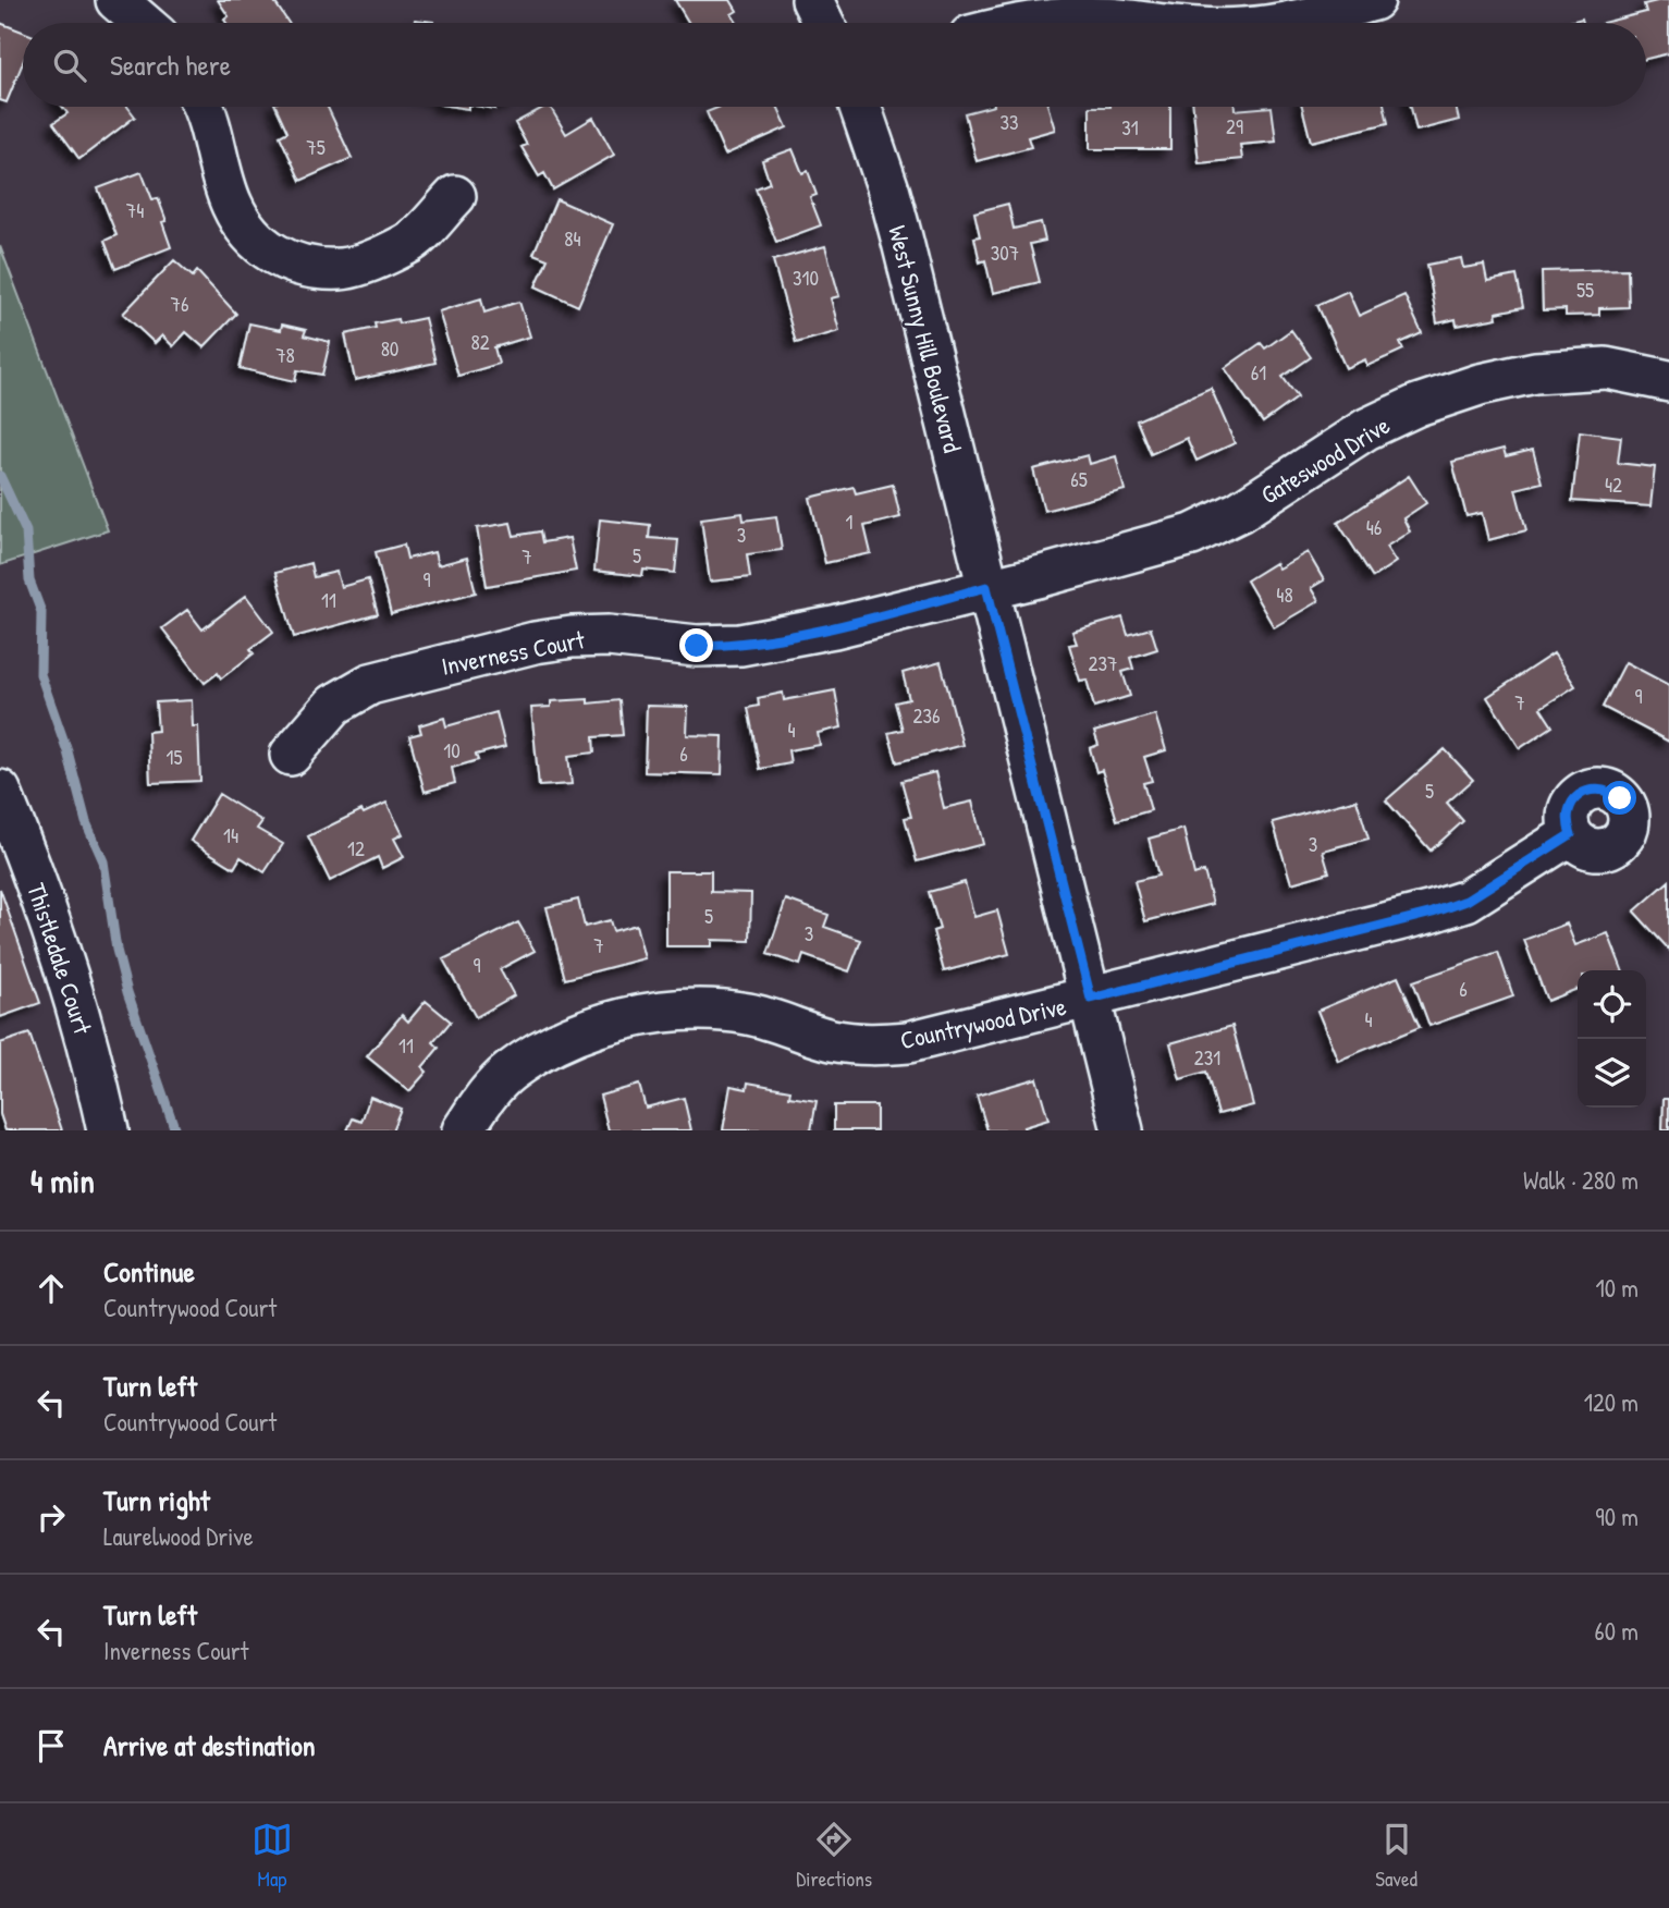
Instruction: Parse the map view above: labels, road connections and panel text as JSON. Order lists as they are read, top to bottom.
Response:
{
  "streets": {
    "street": [
      "West Sunny Hill Boulevard",
      "Gateswood Drive",
      "Inverness Court",
      "Thistledale Court",
      "Countrywood Drive"
    ]
  },
  "crossings": [
    ["West Sunny Hill Boulevard", "Gateswood Drive"],
    ["West Sunny Hill Boulevard", "Inverness Court"],
    ["West Sunny Hill Boulevard", "Countrywood Drive"],
    ["Gateswood Drive", "Inverness Court"]
  ],
  "house_numbers": [
    "33",
    "29",
    "31",
    "75",
    "74",
    "84",
    "307",
    "310",
    "55",
    "76",
    "82",
    "80",
    "78",
    "61",
    "65",
    "42",
    "1",
    "46",
    "3",
    "5",
    "7",
    "9",
    "48",
    "11",
    "237",
    "9",
    "7",
    "236",
    "4",
    "10",
    "6",
    "15",
    "5",
    "14",
    "3",
    "12",
    "5",
    "3",
    "7",
    "9",
    "6",
    "4",
    "11",
    "231"
  ],
  "page": {
    "search": "Search here",
    "heading": ["4 min", "Walk · 280 m"],
    "list": [
      ["Continue", "Countrywood Court", "10 m"],
      ["Turn left", "Countrywood Court", "120 m"],
      ["Turn right", "Laurelwood Drive", "90 m"],
      ["Turn left", "Inverness Court", "60 m"],
      "Arrive at destination"
    ],
    "nav": ["Map", "Directions", "Saved"]
  }
}
